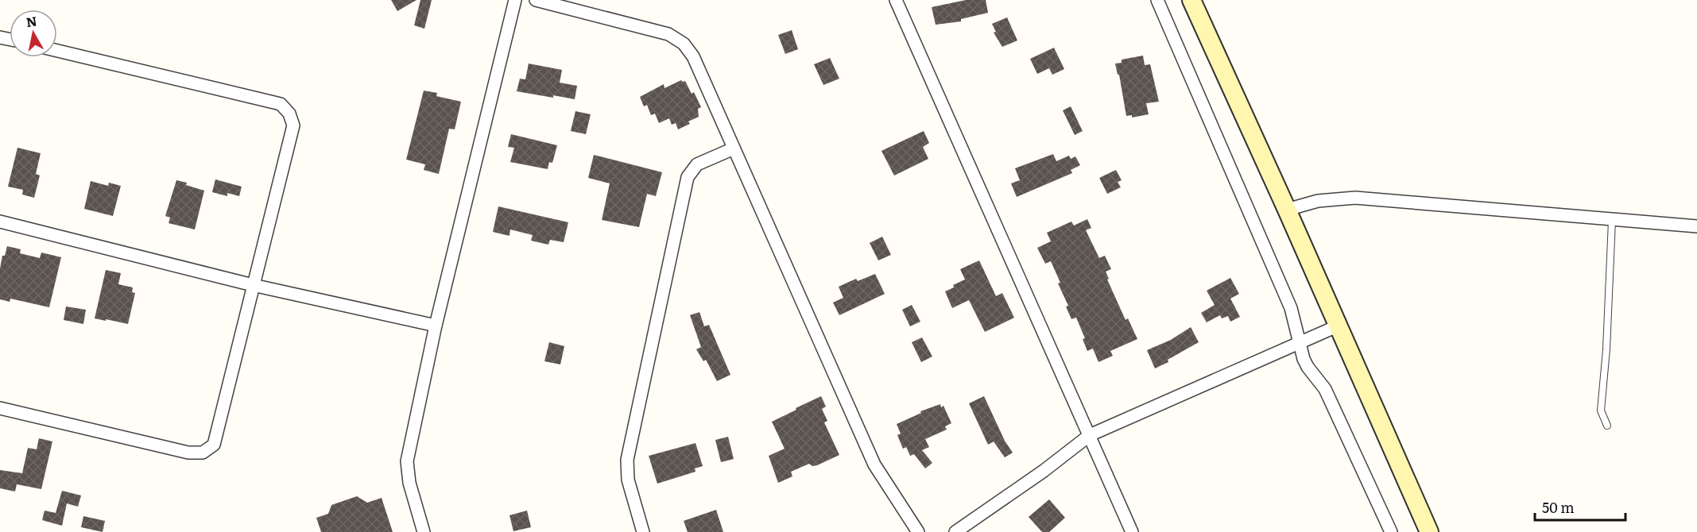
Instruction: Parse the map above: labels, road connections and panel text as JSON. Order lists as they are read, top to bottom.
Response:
{
  "scale_bar": "50 m",
  "north": "top"
}
